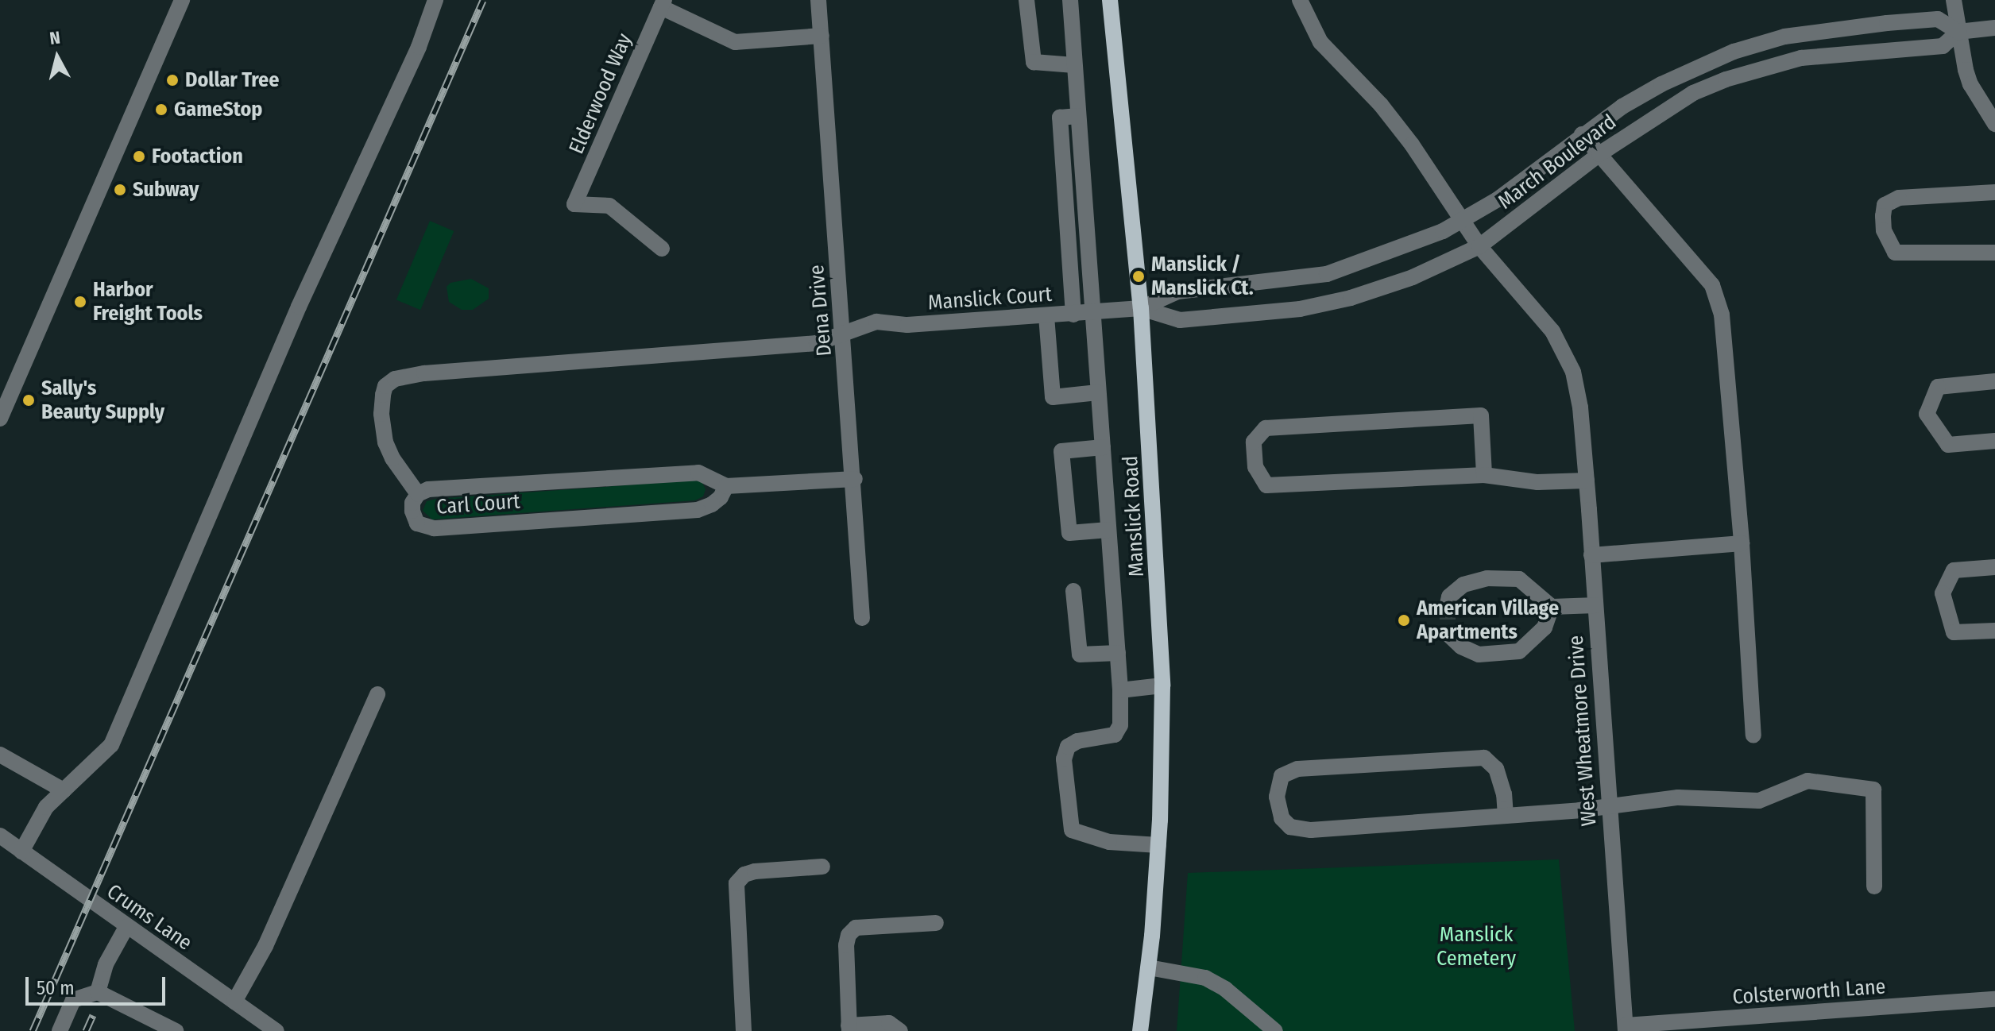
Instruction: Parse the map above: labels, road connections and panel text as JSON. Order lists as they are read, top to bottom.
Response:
{
  "streets": {
    "main road": ["Manslick Road"],
    "street": [
      "Elderwood Way",
      "March Boulevard",
      "Manslick Court",
      "Dena Drive",
      "Carl Court",
      "West Wheatmore Drive",
      "Crums Lane",
      "Colsterworth Lane"
    ]
  },
  "crossings": [
    ["March Boulevard", "Manslick Court"],
    ["March Boulevard", "Manslick Road"],
    ["March Boulevard", "West Wheatmore Drive"],
    ["Manslick Court", "Dena Drive"],
    ["Manslick Court", "Carl Court"],
    ["Manslick Court", "Manslick Road"],
    ["Dena Drive", "Carl Court"],
    ["West Wheatmore Drive", "Colsterworth Lane"]
  ],
  "parks": ["Manslick Cemetery"],
  "places": [
    "Dollar Tree",
    "GameStop",
    "Footaction",
    "Subway",
    "Manslick / Manslick Ct.",
    "Harbor Freight Tools",
    "Sally's Beauty Supply",
    "American Village Apartments"
  ],
  "scale_bar": "50 m",
  "north": "top"
}
